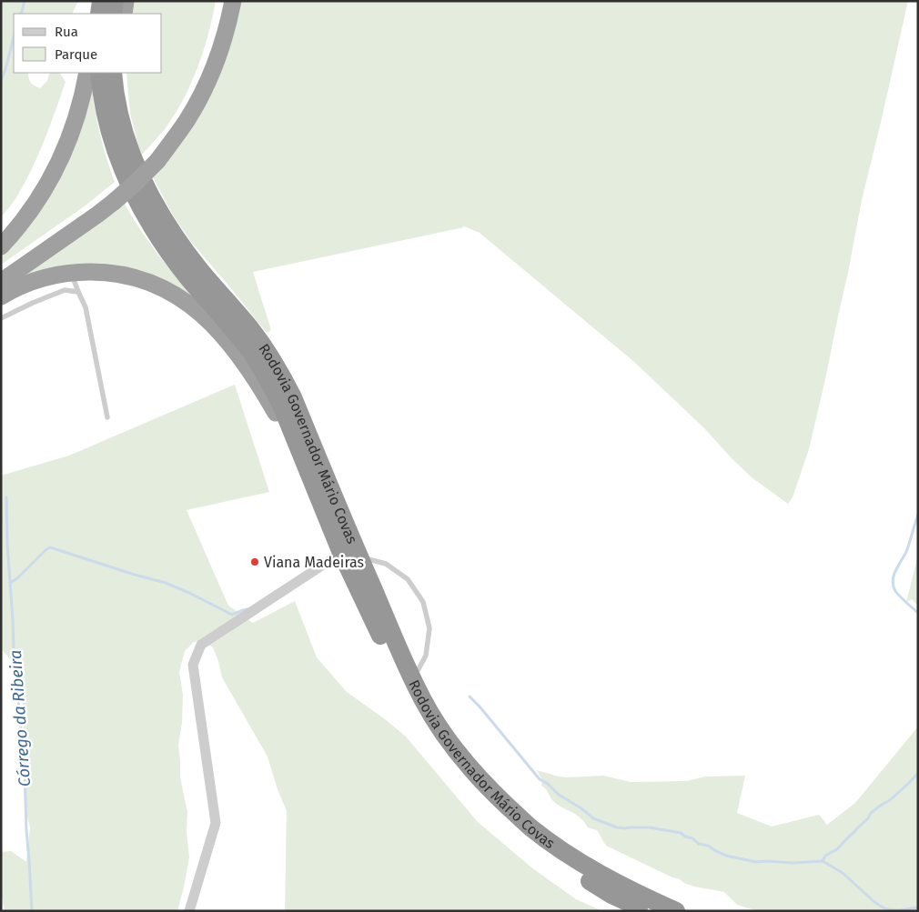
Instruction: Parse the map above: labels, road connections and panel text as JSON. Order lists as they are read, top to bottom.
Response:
{
  "streets": {
    "highway": ["Rodovia Governador Mário Covas"]
  },
  "water": ["Córrego da Ribeira"],
  "places": ["Viana Madeiras"],
  "legend": ["Rua", "Parque"]
}
